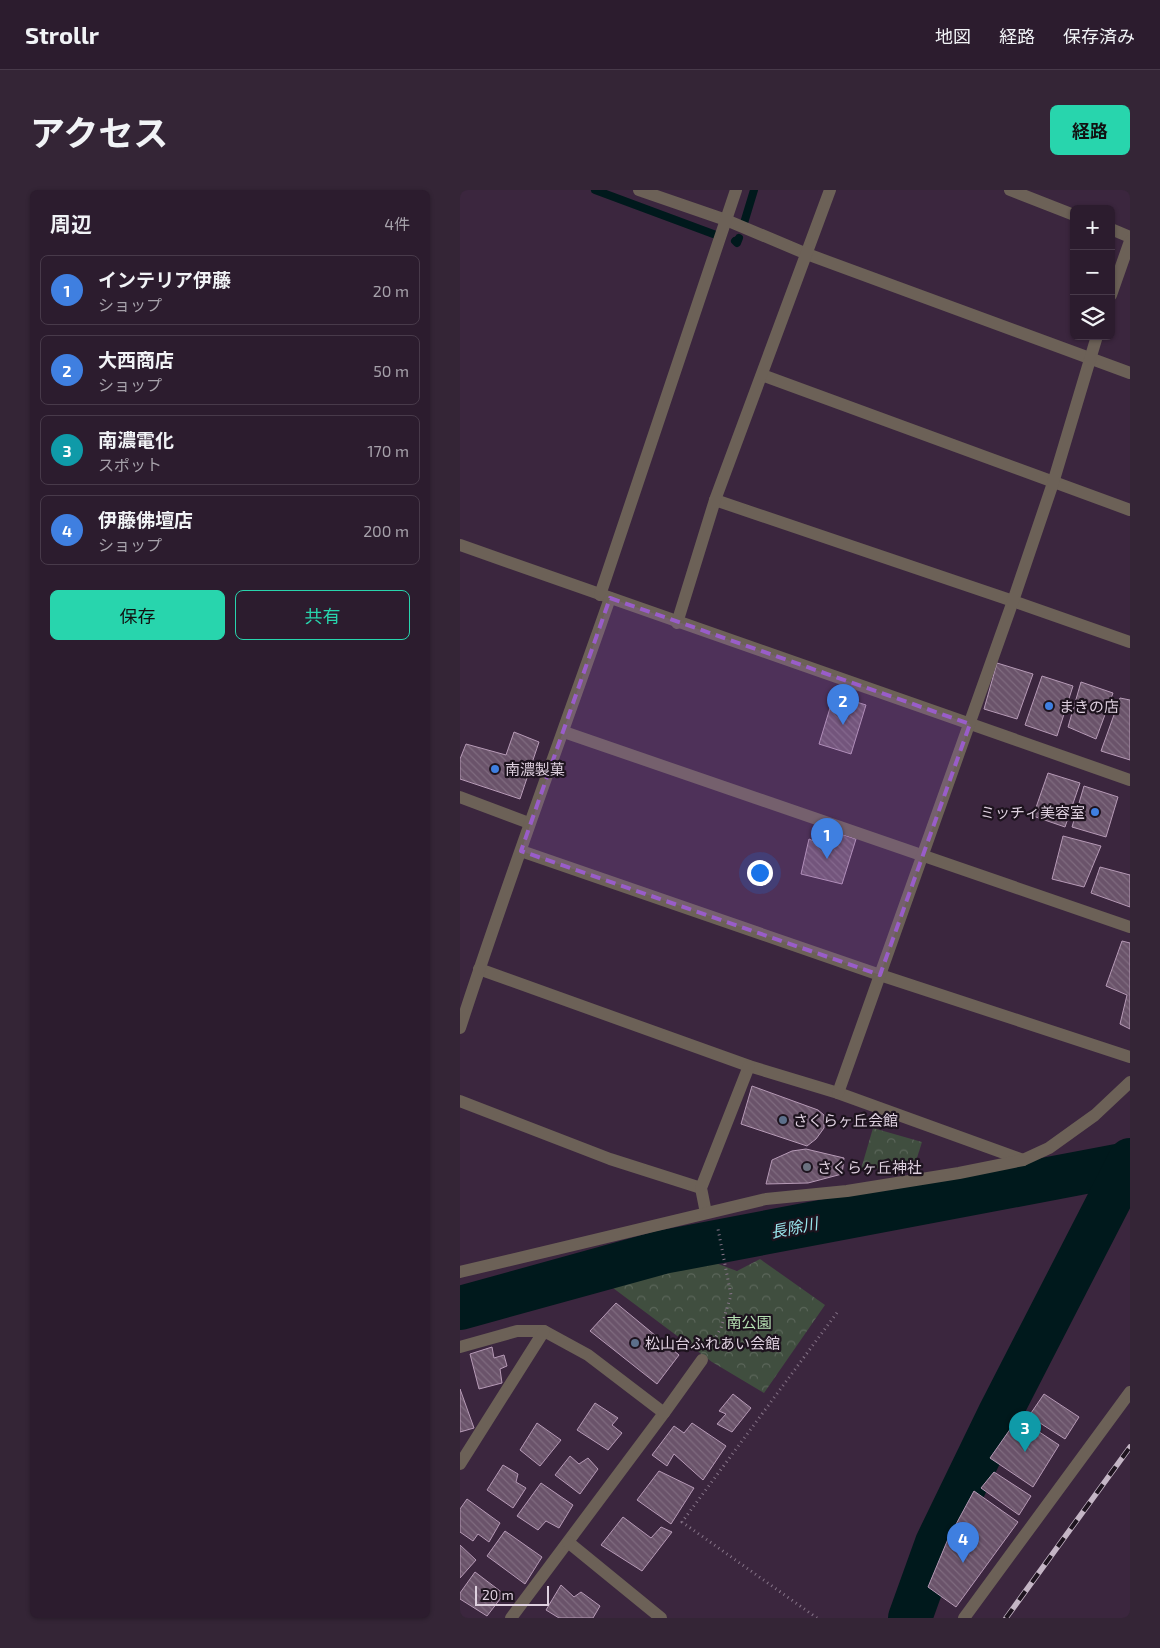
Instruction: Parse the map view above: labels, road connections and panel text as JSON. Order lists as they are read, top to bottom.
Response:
{
  "water": ["長除川"],
  "parks": ["南公園"],
  "places": [
    "まきの店",
    "南濃製菓",
    "ミッチィ美容室",
    "さくらヶ丘会館",
    "さくらヶ丘神社",
    "松山台ふれあい会館"
  ],
  "scale_bar": "20 m",
  "page": {
    "header": "Strollr",
    "nav": ["地図", "経路", "保存済み"],
    "title": "アクセス",
    "buttons": [
      "経路",
      ["保存", "共有"]
    ],
    "heading": ["周辺", "4件"],
    "map_buttons": ["+", "−"],
    "list": [
      {
        "mark": "1",
        "name": "インテリア伊藤",
        "note": "ショップ",
        "value": "20 m"
      },
      {
        "mark": "2",
        "name": "大西商店",
        "note": "ショップ",
        "value": "50 m"
      },
      {
        "mark": "3",
        "name": "南濃電化",
        "note": "スポット",
        "value": "170 m"
      },
      {
        "mark": "4",
        "name": "伊藤佛壇店",
        "note": "ショップ",
        "value": "200 m"
      }
    ],
    "pins": [
      "2",
      "1",
      "3",
      "4"
    ],
    "scale": "20 m"
  }
}
